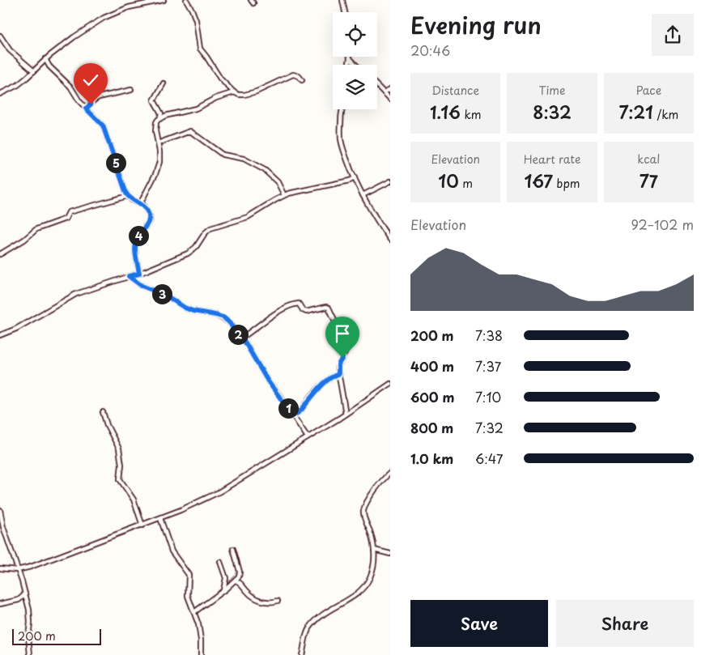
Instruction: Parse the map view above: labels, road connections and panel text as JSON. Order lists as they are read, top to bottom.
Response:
{
  "scale_bar": "200 m",
  "page": {
    "heading": ["Evening run", "20:46"],
    "stats": [
      ["Distance", "1.16 km"],
      ["Time", "8:32"],
      ["Pace", "7:21 /km"],
      ["Elevation", "10 m"],
      ["Heart rate", "167 bpm"],
      ["kcal", "77"]
    ],
    "pins": [
      "5",
      "4",
      "3",
      "2",
      "1"
    ],
    "chart": ["Elevation", "92–102 m"],
    "list": [
      {
        "name": "200 m",
        "note": "7:38"
      },
      {
        "name": "400 m",
        "note": "7:37"
      },
      {
        "name": "600 m",
        "note": "7:10"
      },
      {
        "name": "800 m",
        "note": "7:32"
      },
      {
        "name": "1.0 km",
        "note": "6:47"
      }
    ],
    "buttons": ["Save", "Share"],
    "scale": "200 m"
  }
}
